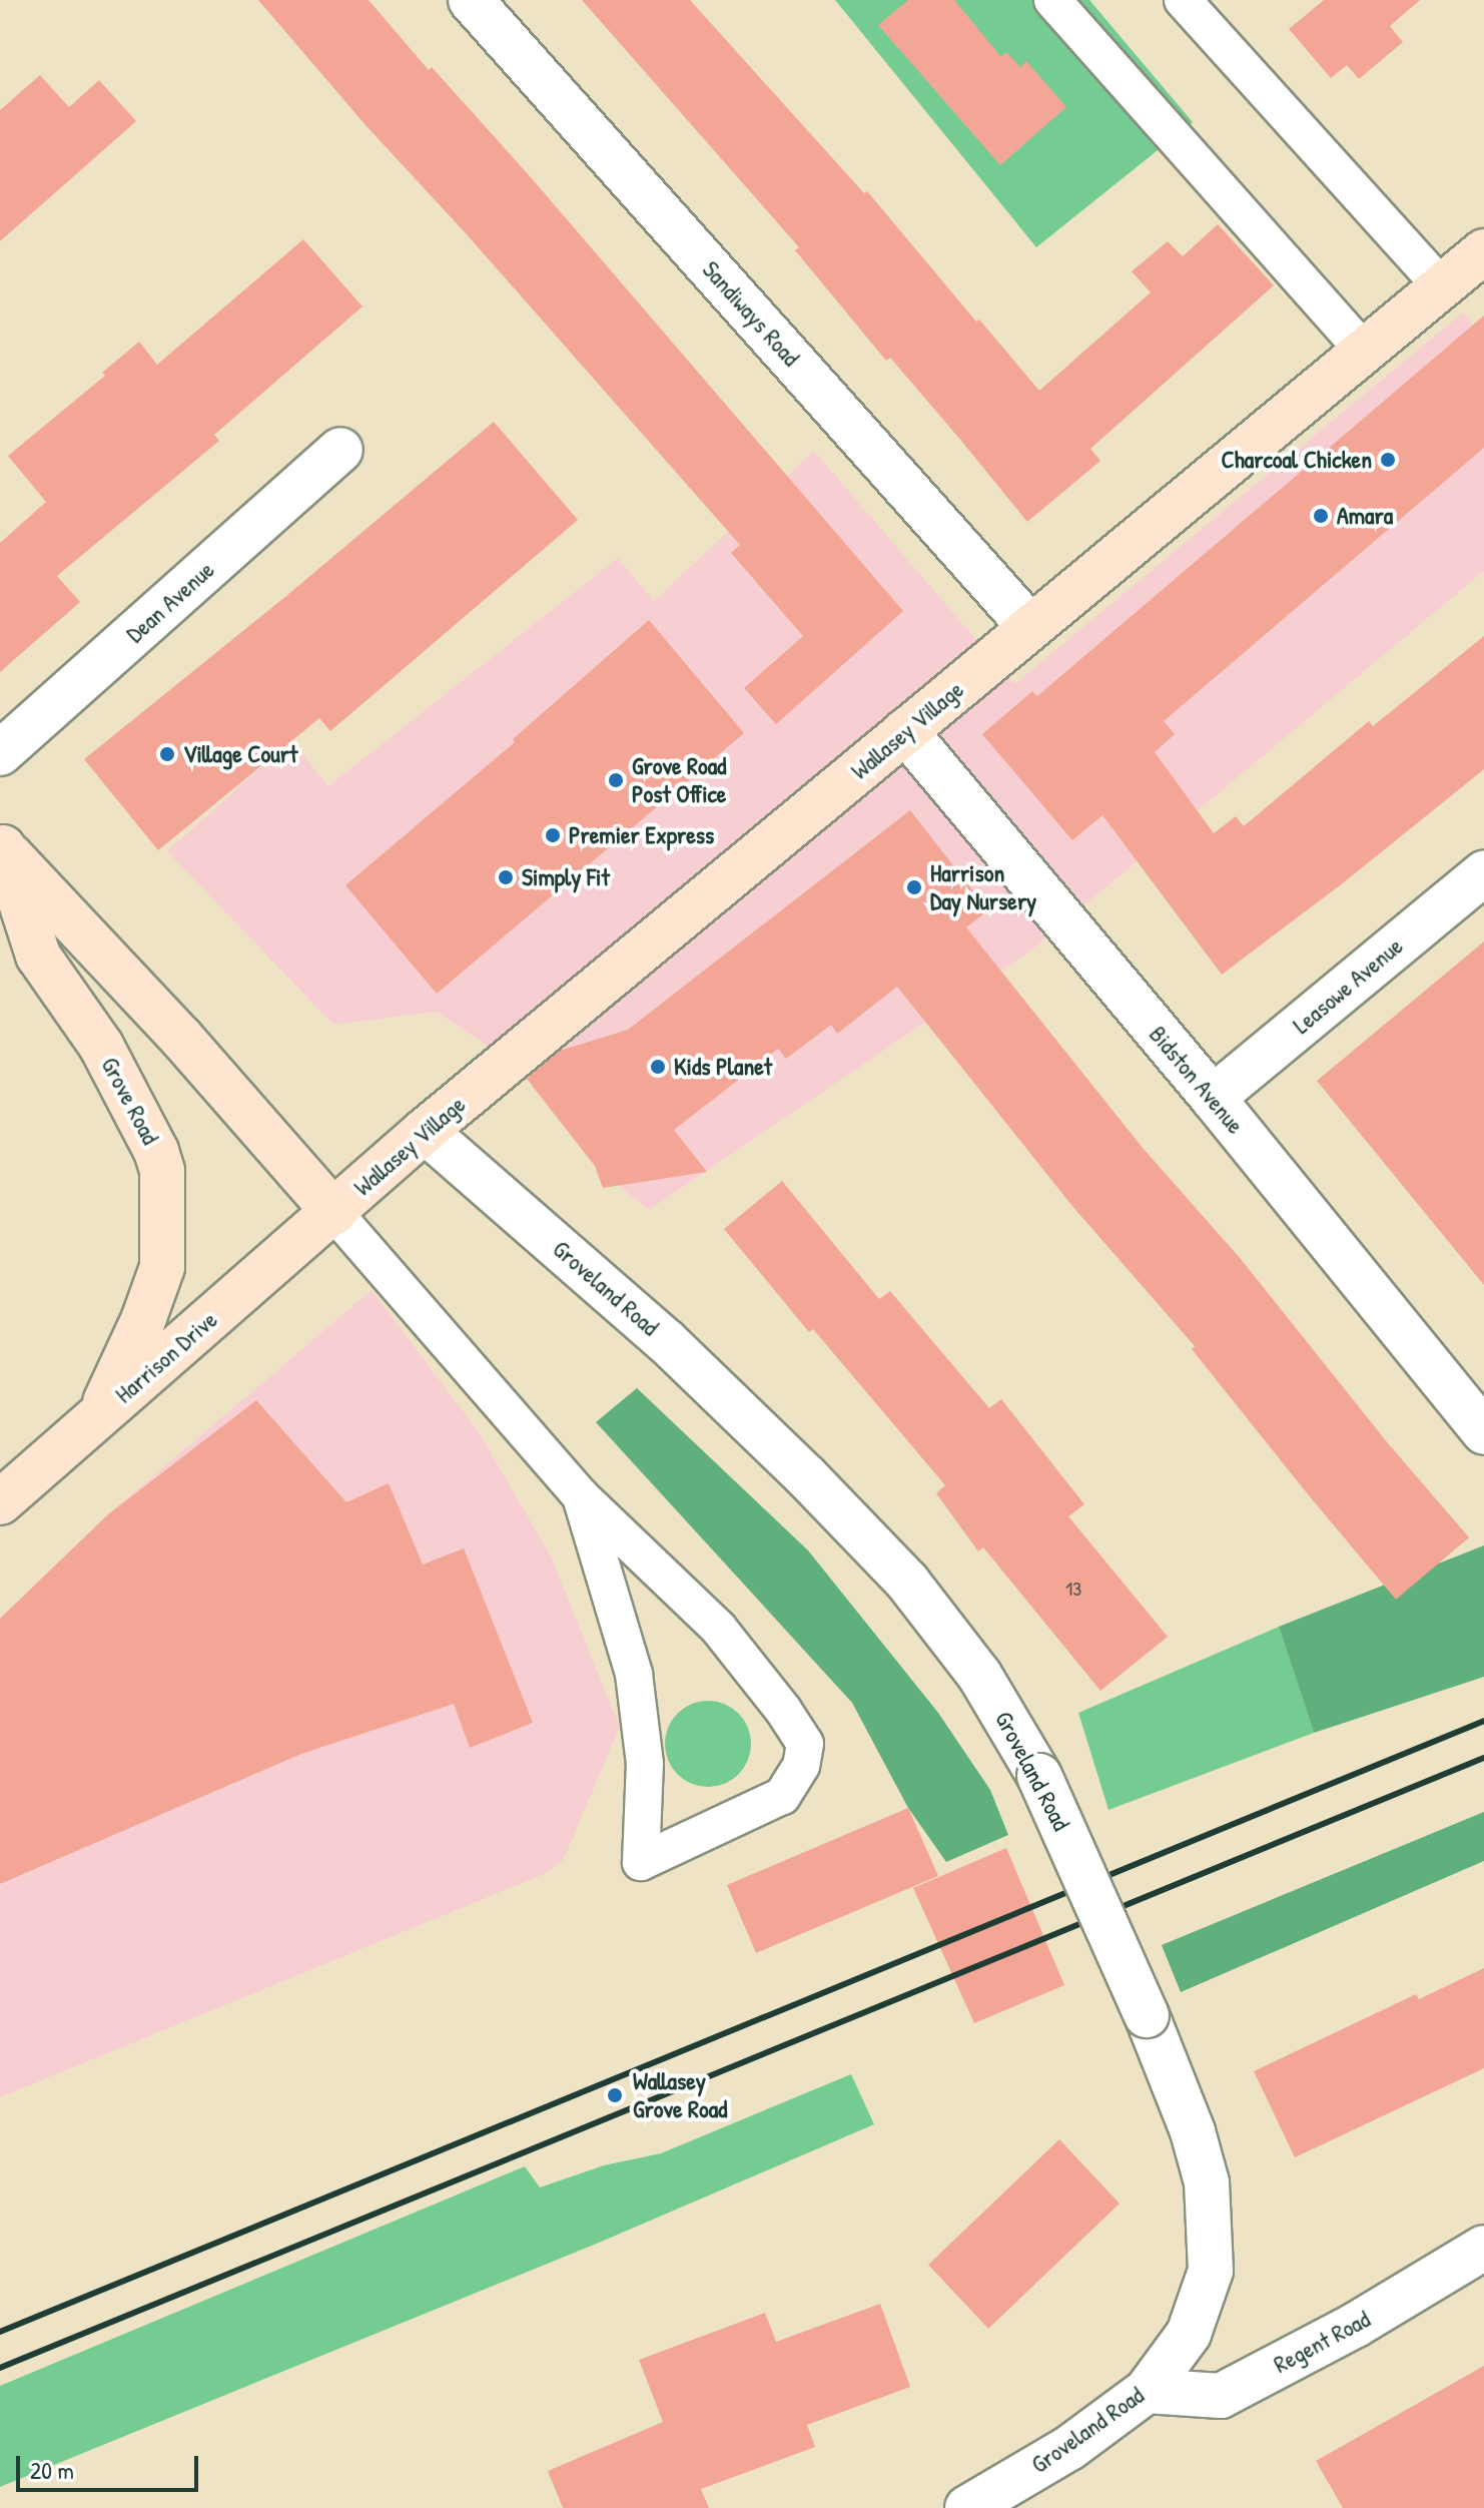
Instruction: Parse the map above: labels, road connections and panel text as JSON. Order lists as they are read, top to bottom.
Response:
{
  "streets": {
    "main road": ["Wallasey Village", "Grove Road", "Harrison Drive"],
    "street": [
      "Sandiways Road",
      "Dean Avenue",
      "Leasowe Avenue",
      "Bidston Avenue",
      "Groveland Road",
      "Regent Road"
    ]
  },
  "crossings": [
    ["Sandiways Road", "Wallasey Village"],
    ["Wallasey Village", "Bidston Avenue"],
    ["Wallasey Village", "Grove Road"],
    ["Wallasey Village", "Groveland Road"],
    ["Wallasey Village", "Harrison Drive"],
    ["Leasowe Avenue", "Bidston Avenue"],
    ["Grove Road", "Harrison Drive"],
    ["Groveland Road", "Regent Road"]
  ],
  "places": [
    "Charcoal Chicken",
    "Amara",
    "Village Court",
    "Grove Road Post Office",
    "Premier Express",
    "Simply Fit",
    "Harrison Day Nursery",
    "Kids Planet",
    "Wallasey Grove Road"
  ],
  "house_numbers": ["13"],
  "scale_bar": "20 m"
}
